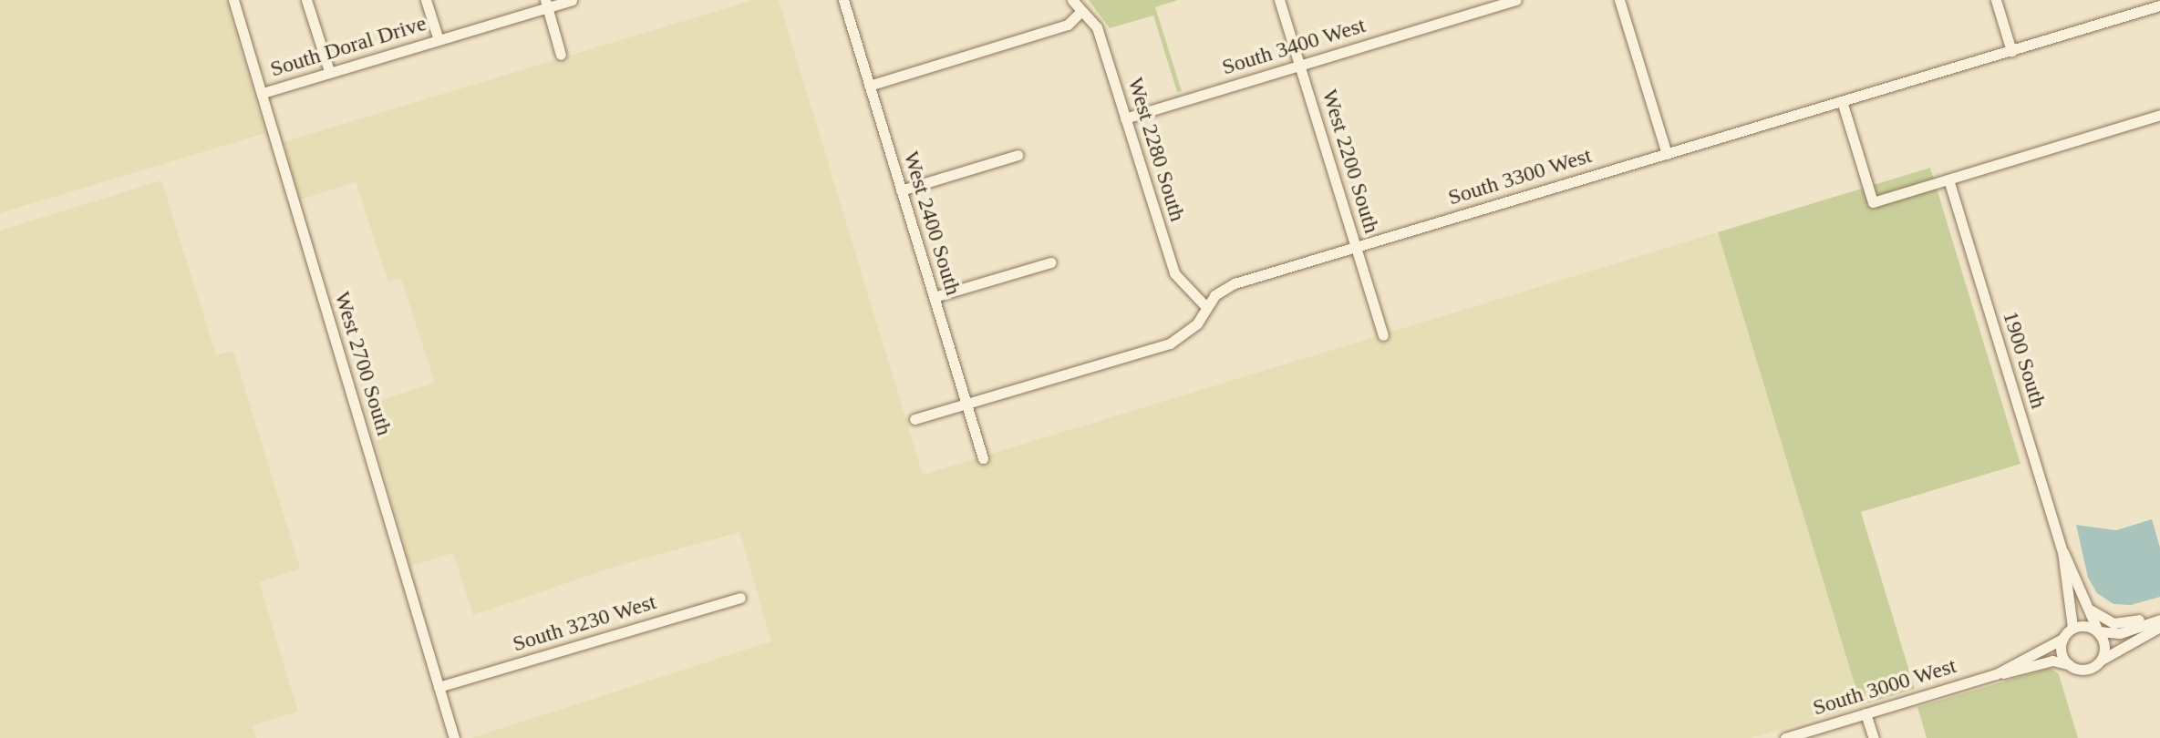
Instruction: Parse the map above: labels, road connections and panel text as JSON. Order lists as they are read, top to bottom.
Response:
{
  "streets": {
    "street": [
      "South Doral Drive",
      "South 3400 West",
      "West 2280 South",
      "West 2200 South",
      "South 3300 West",
      "West 2400 South",
      "1900 South",
      "West 2700 South",
      "South 3230 West",
      "South 3000 West"
    ]
  },
  "crossings": [
    ["South Doral Drive", "West 2700 South"],
    ["South 3400 West", "West 2280 South"],
    ["South 3400 West", "West 2200 South"],
    ["West 2280 South", "South 3300 West"],
    ["West 2200 South", "South 3300 West"],
    ["South 3300 West", "West 2400 South"],
    ["West 2700 South", "South 3230 West"]
  ]
}
